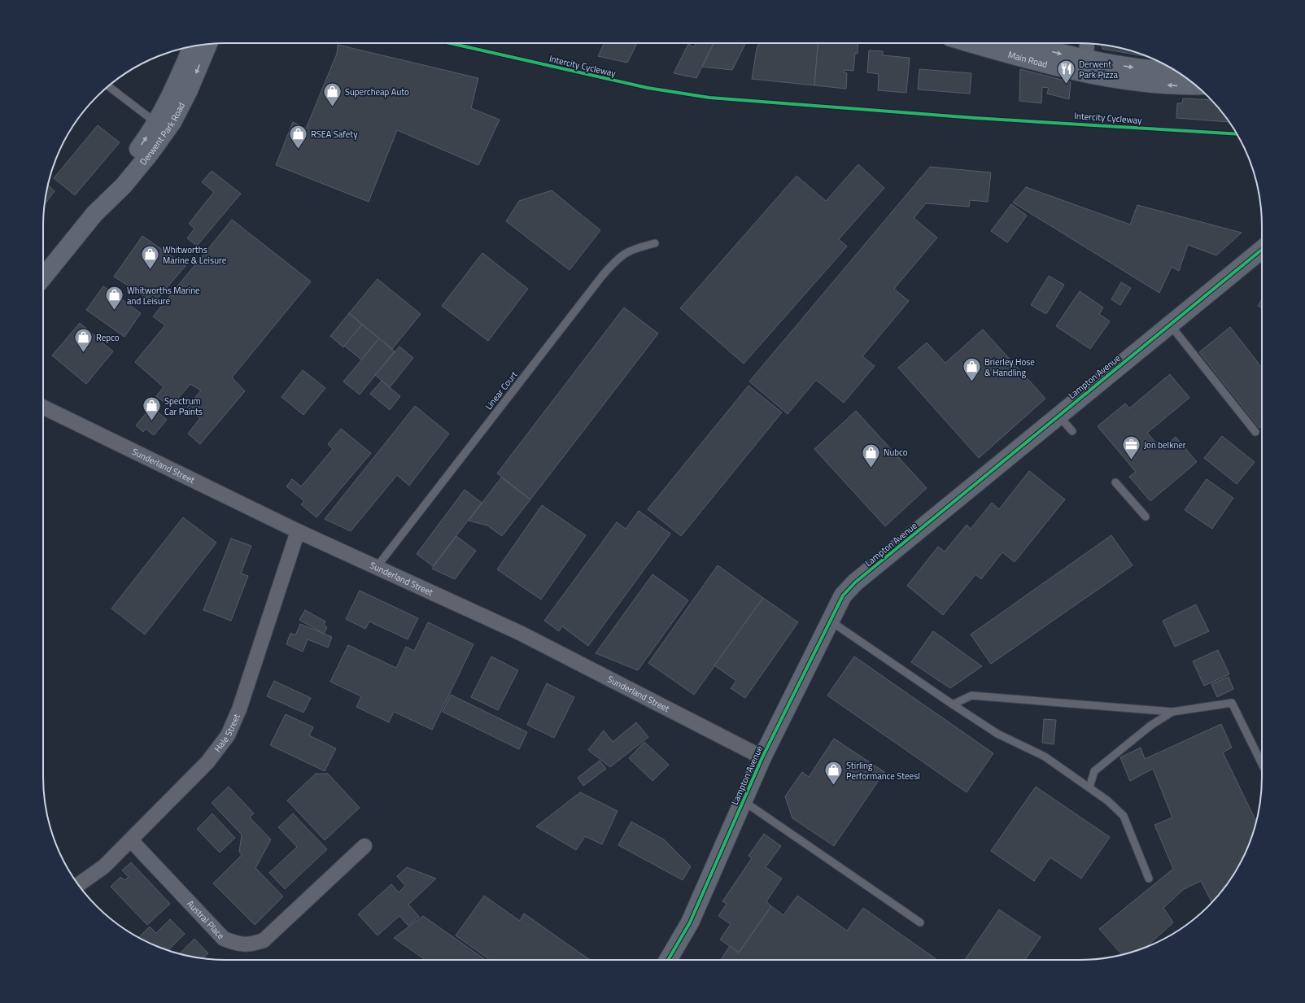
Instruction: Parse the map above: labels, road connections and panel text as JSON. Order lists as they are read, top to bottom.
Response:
{
  "streets": {
    "street": [
      "Main Road",
      "Derwent Park Road",
      "Lampton Avenue",
      "Sunderland Street",
      "Hale Street",
      "Austral Place"
    ],
    "lane": ["Linear Court"],
    "cycle path": ["Intercity Cycleway"]
  },
  "crossings": [
    ["Lampton Avenue", "Sunderland Street"],
    ["Linear Court", "Sunderland Street"],
    ["Sunderland Street", "Hale Street"],
    ["Hale Street", "Austral Place"]
  ],
  "places": {
    "restaurant": ["Derwent Park Pizza"],
    "shop": [
      "Supercheap Auto",
      "RSEA Safety",
      "Whitworths Marine & Leisure",
      "Whitworths Marine and Leisure",
      "Repco",
      "Brierley Hose & Handling",
      "Spectrum Car Paints",
      "Nubco",
      "Stirling Performance Steesl"
    ],
    "office": ["Jon belkner"]
  }
}
